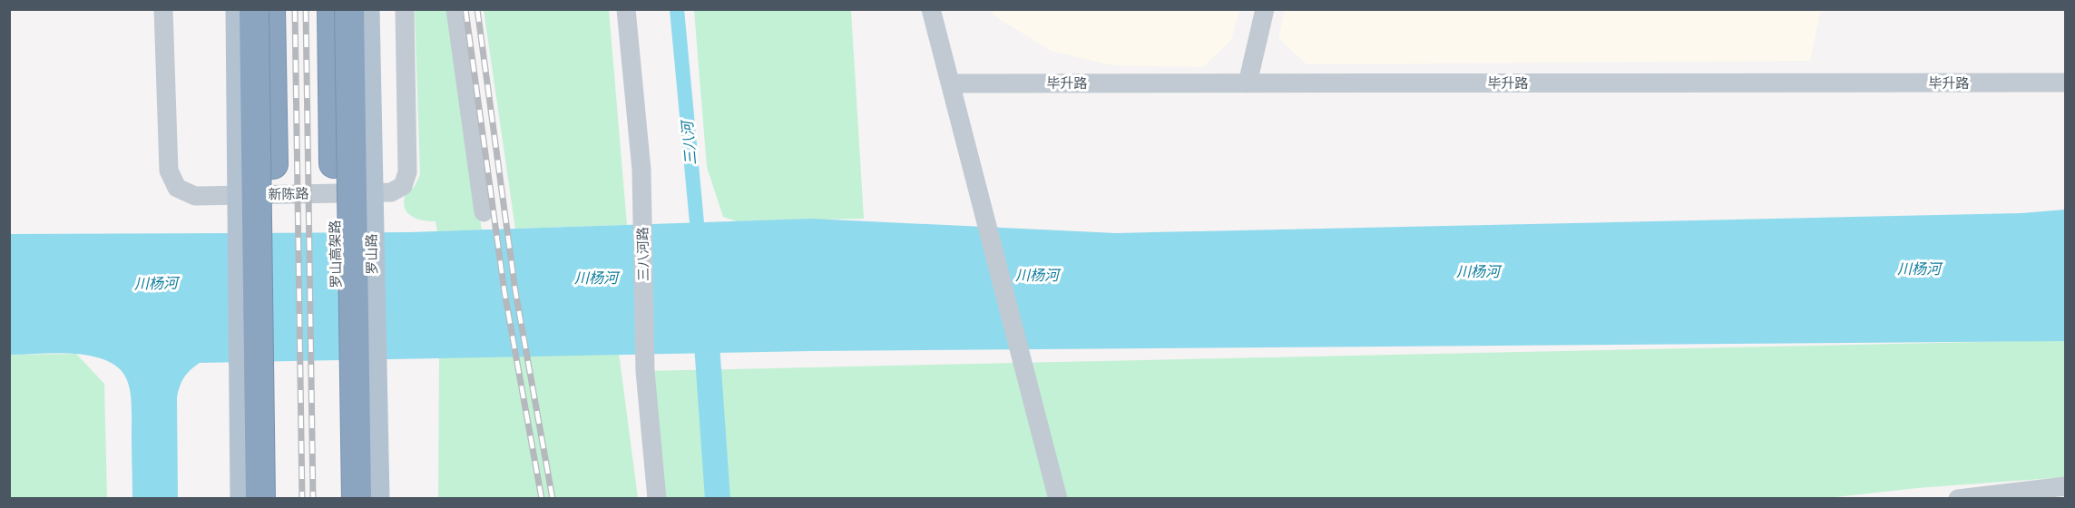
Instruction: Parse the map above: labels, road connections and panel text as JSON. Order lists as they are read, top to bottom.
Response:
{
  "streets": {
    "highway": ["罗山高架路"],
    "main road": ["罗山路"],
    "street": ["毕升路", "新陈路", "三八河路"]
  },
  "water": ["三八河", "川杨河"]
}
